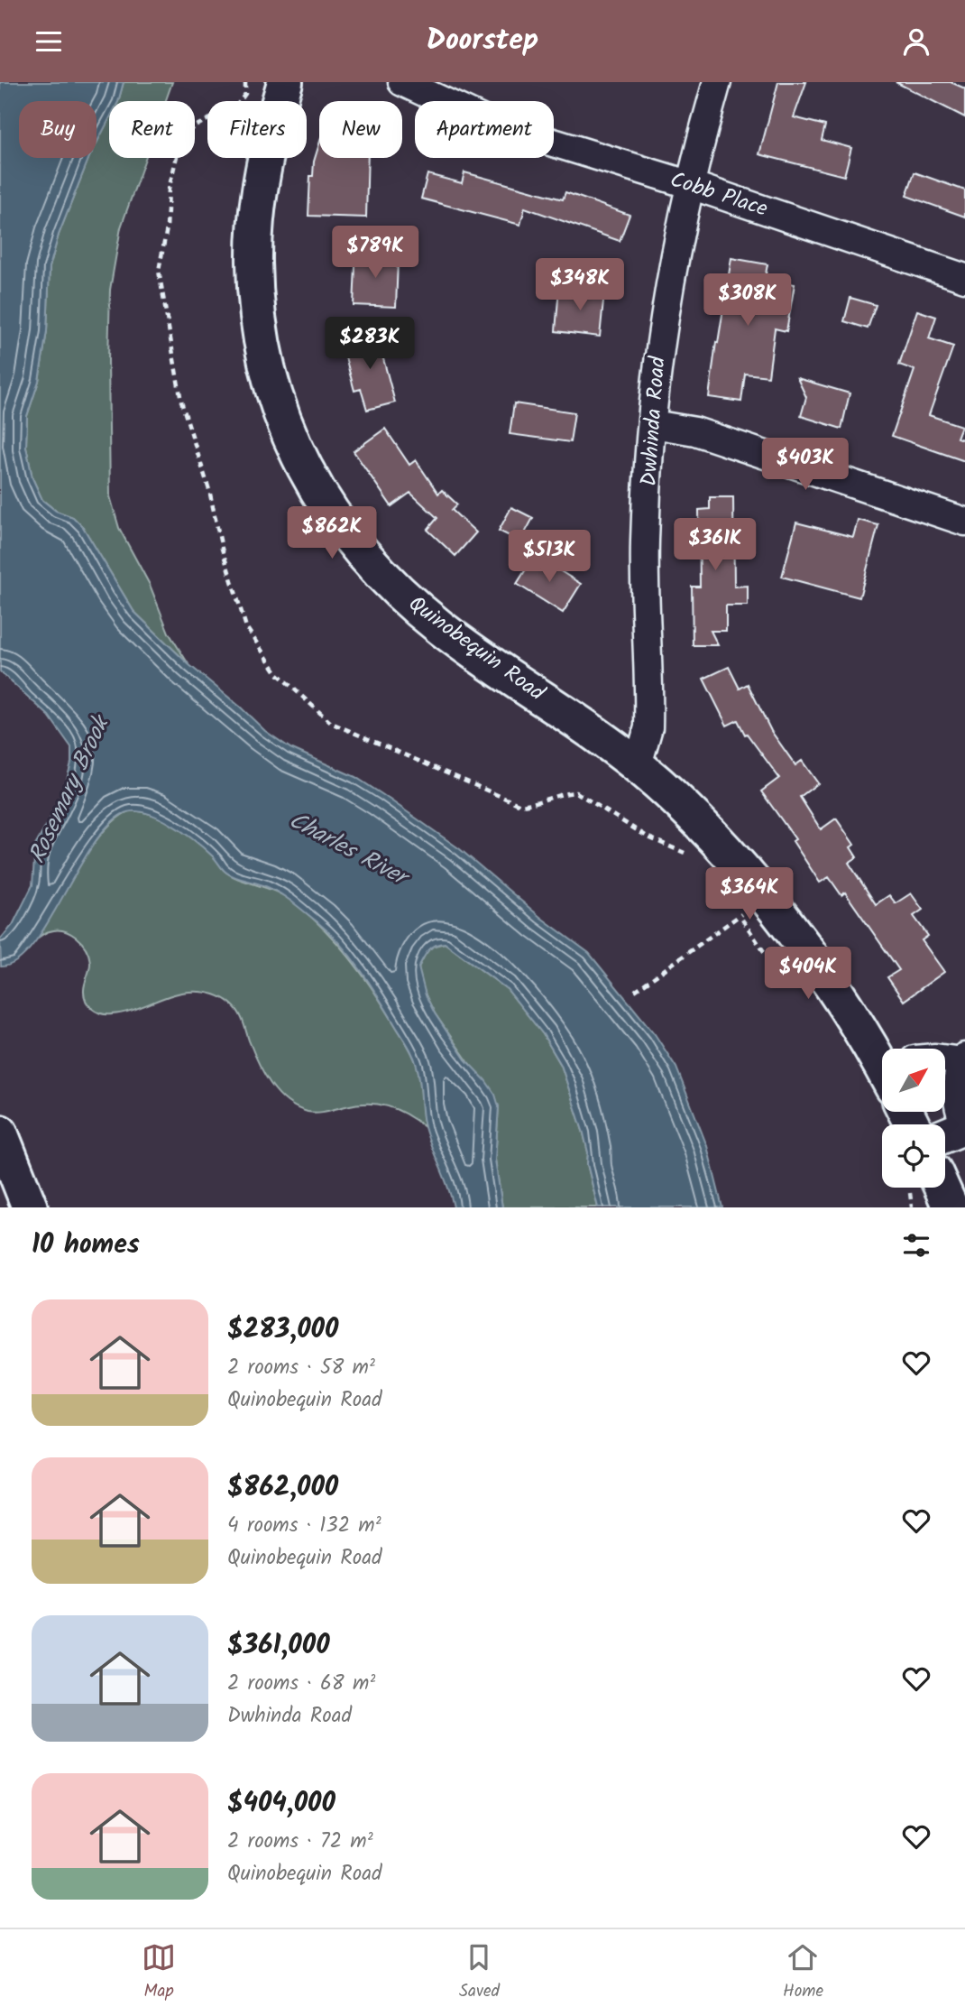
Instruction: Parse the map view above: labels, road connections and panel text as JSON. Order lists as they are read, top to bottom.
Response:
{
  "streets": {
    "main road": ["Quinobequin Road"],
    "street": ["Cobb Place", "Dwhinda Road"]
  },
  "crossings": [
    ["Cobb Place", "Dwhinda Road"],
    ["Dwhinda Road", "Quinobequin Road"]
  ],
  "water": ["Rosemary Brook", "Charles River"],
  "north": "top right",
  "page": {
    "header": "Doorstep",
    "chip": [
      "Buy",
      "Rent",
      "Filters",
      "New",
      "Apartment"
    ],
    "price": [
      "$789K",
      "$348K",
      "$308K",
      "$283K",
      "$403K",
      "$862K",
      "$361K",
      "$513K",
      "$364K",
      "$404K"
    ],
    "heading": "10 homes",
    "list": [
      {
        "name": "$283,000",
        "note": "2 rooms · 58 m² · Quinobequin Road"
      },
      {
        "name": "$862,000",
        "note": "4 rooms · 132 m² · Quinobequin Road"
      },
      {
        "name": "$361,000",
        "note": "2 rooms · 68 m² · Dwhinda Road"
      },
      {
        "name": "$404,000",
        "note": "2 rooms · 72 m² · Quinobequin Road"
      }
    ],
    "tabs": ["Map", "Saved", "Home"]
  }
}
